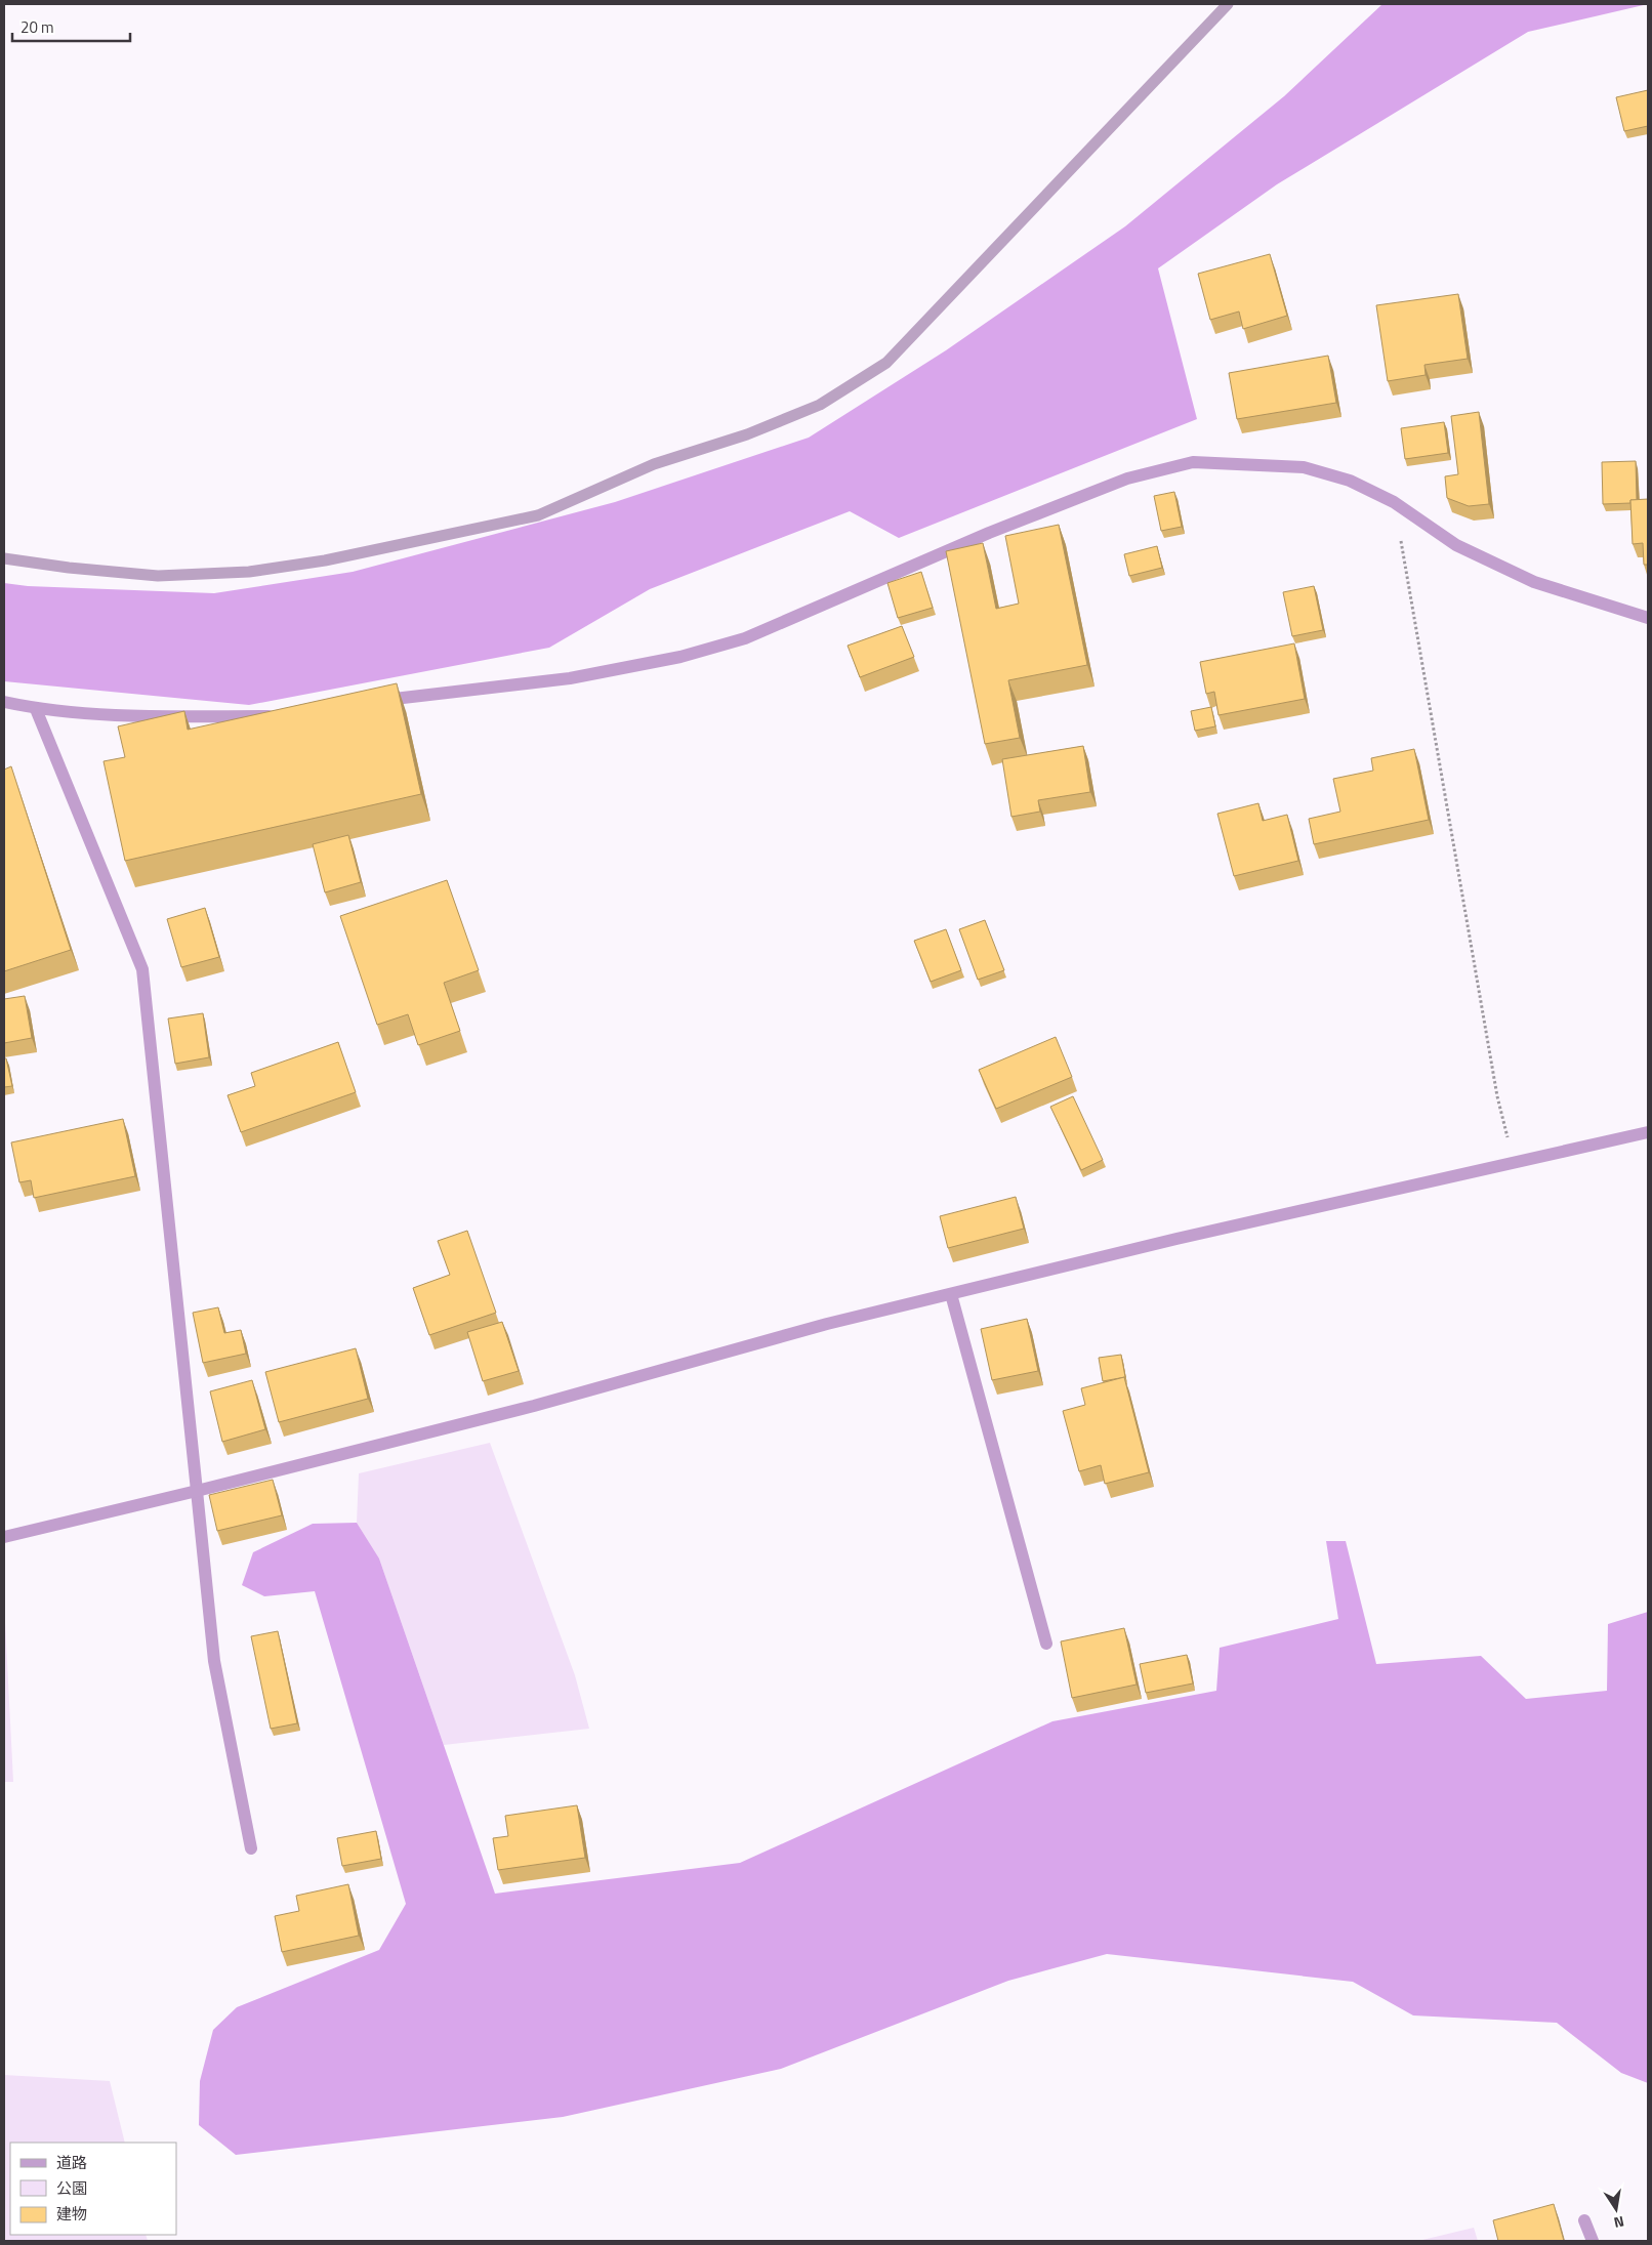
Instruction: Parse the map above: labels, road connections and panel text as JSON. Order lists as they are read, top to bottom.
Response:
{
  "legend": ["道路", "公園", "建物"],
  "scale_bar": "20 m",
  "north": "bottom"
}
